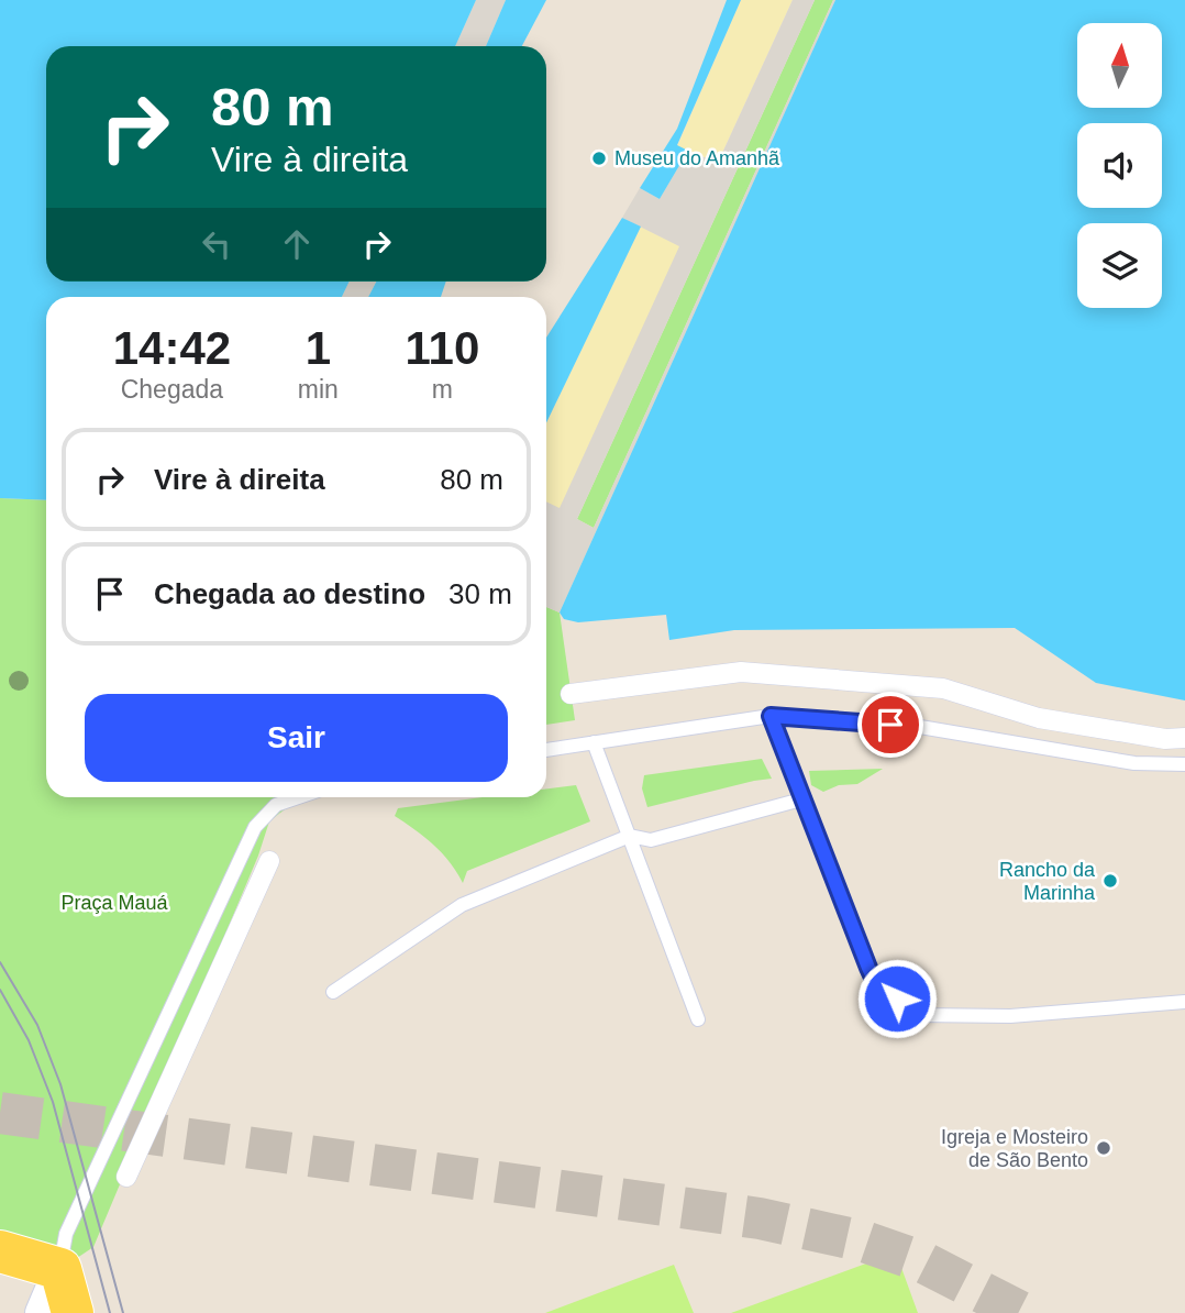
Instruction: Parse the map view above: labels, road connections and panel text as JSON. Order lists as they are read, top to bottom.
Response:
{
  "parks": ["Praça Mauá"],
  "places": ["Museu do Amanhã", "Rancho da Marinha", "Igreja e Mosteiro de São Bento"],
  "north": "top",
  "page": {
    "turn": ["80 m", "Vire à direita"],
    "eta": [
      "14:42",
      "Chegada",
      "1",
      "min",
      "110",
      "m"
    ],
    "list": [
      {
        "name": "Vire à direita",
        "value": "80 m"
      },
      {
        "name": "Chegada ao destino",
        "value": "30 m"
      }
    ],
    "buttons": "Sair"
  }
}
